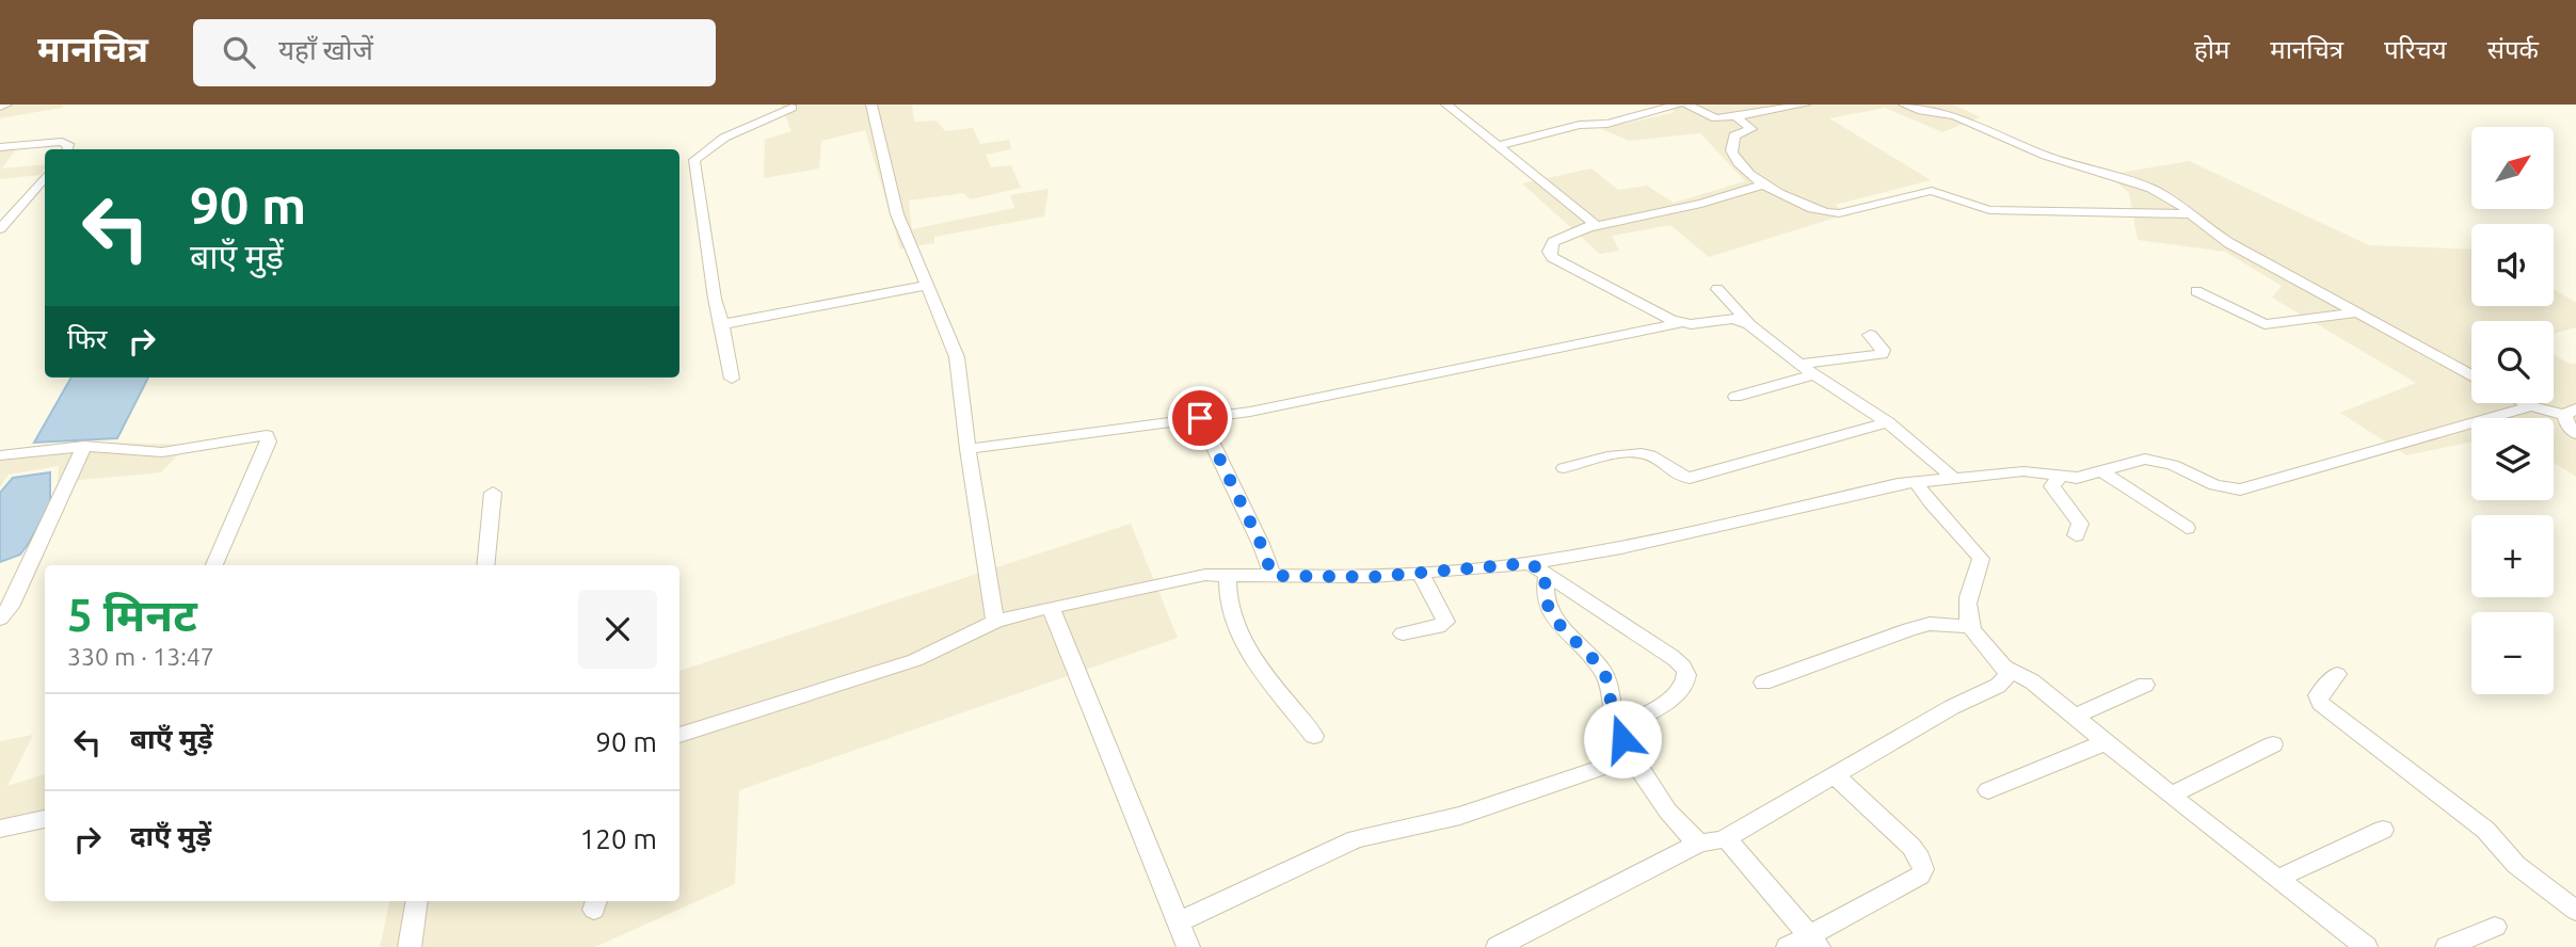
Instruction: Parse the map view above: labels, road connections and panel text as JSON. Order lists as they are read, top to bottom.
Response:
{
  "north": "top right",
  "page": {
    "header": "मानचित्र",
    "search": "यहाँ खोजें",
    "nav": [
      "होम",
      "मानचित्र",
      "परिचय",
      "संपर्क"
    ],
    "map_buttons": ["+", "−"],
    "turn": ["90 m", "बाएँ मुड़ें"],
    "then": "फिर",
    "heading": ["5 मिनट", "330 m · 13:47"],
    "list": [
      {
        "name": "बाएँ मुड़ें",
        "value": "90 m"
      },
      {
        "name": "दाएँ मुड़ें",
        "value": "120 m"
      }
    ]
  }
}
